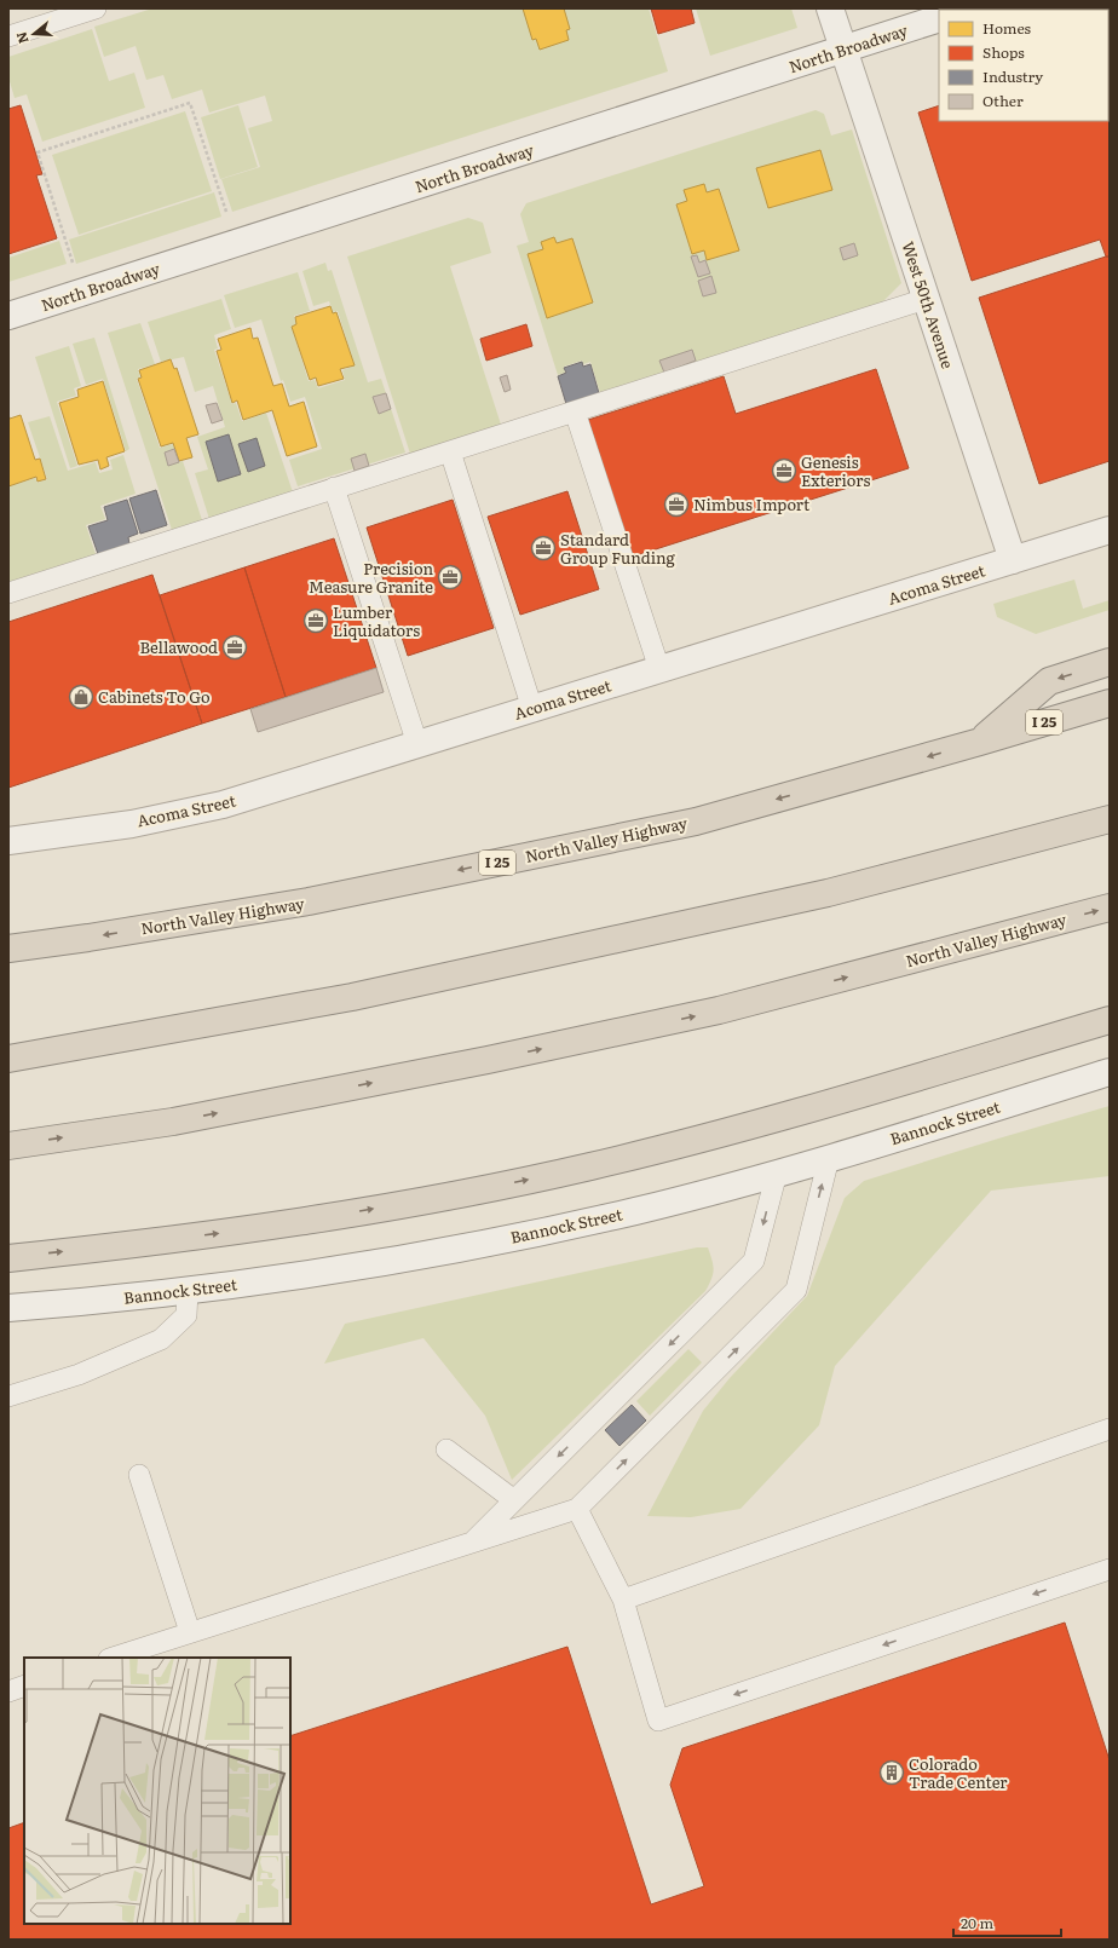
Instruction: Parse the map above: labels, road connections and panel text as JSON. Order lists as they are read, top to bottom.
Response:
{
  "streets": {
    "highway": ["I 25", "North Valley Highway"],
    "street": [
      "North Broadway",
      "West 50th Avenue",
      "Acoma Street",
      "Bannock Street"
    ]
  },
  "crossings": [
    ["North Broadway", "West 50th Avenue"],
    ["West 50th Avenue", "Acoma Street"]
  ],
  "places": {
    "office": [
      "Genesis Exteriors",
      "Nimbus Import",
      "Standard Group Funding",
      "Precision Measure Granite",
      "Lumber Liquidators",
      "Bellawood"
    ],
    "shop": ["Cabinets To Go"],
    "building": ["Colorado Trade Center"]
  },
  "legend": [
    "Homes",
    "Shops",
    "Industry",
    "Other"
  ],
  "scale_bar": "20 m",
  "north": "left"
}
